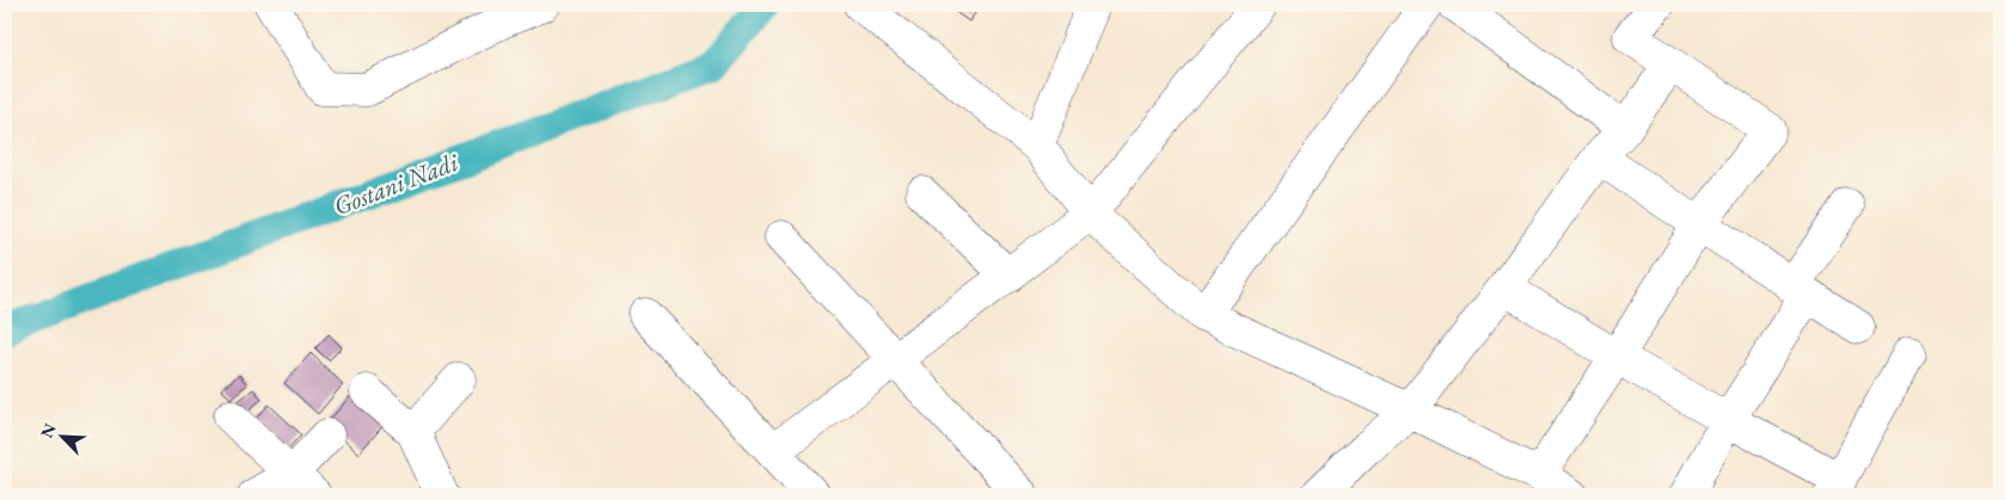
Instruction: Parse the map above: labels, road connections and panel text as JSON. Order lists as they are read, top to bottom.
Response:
{
  "water": ["Gostani Nadi"],
  "north": "top left"
}
